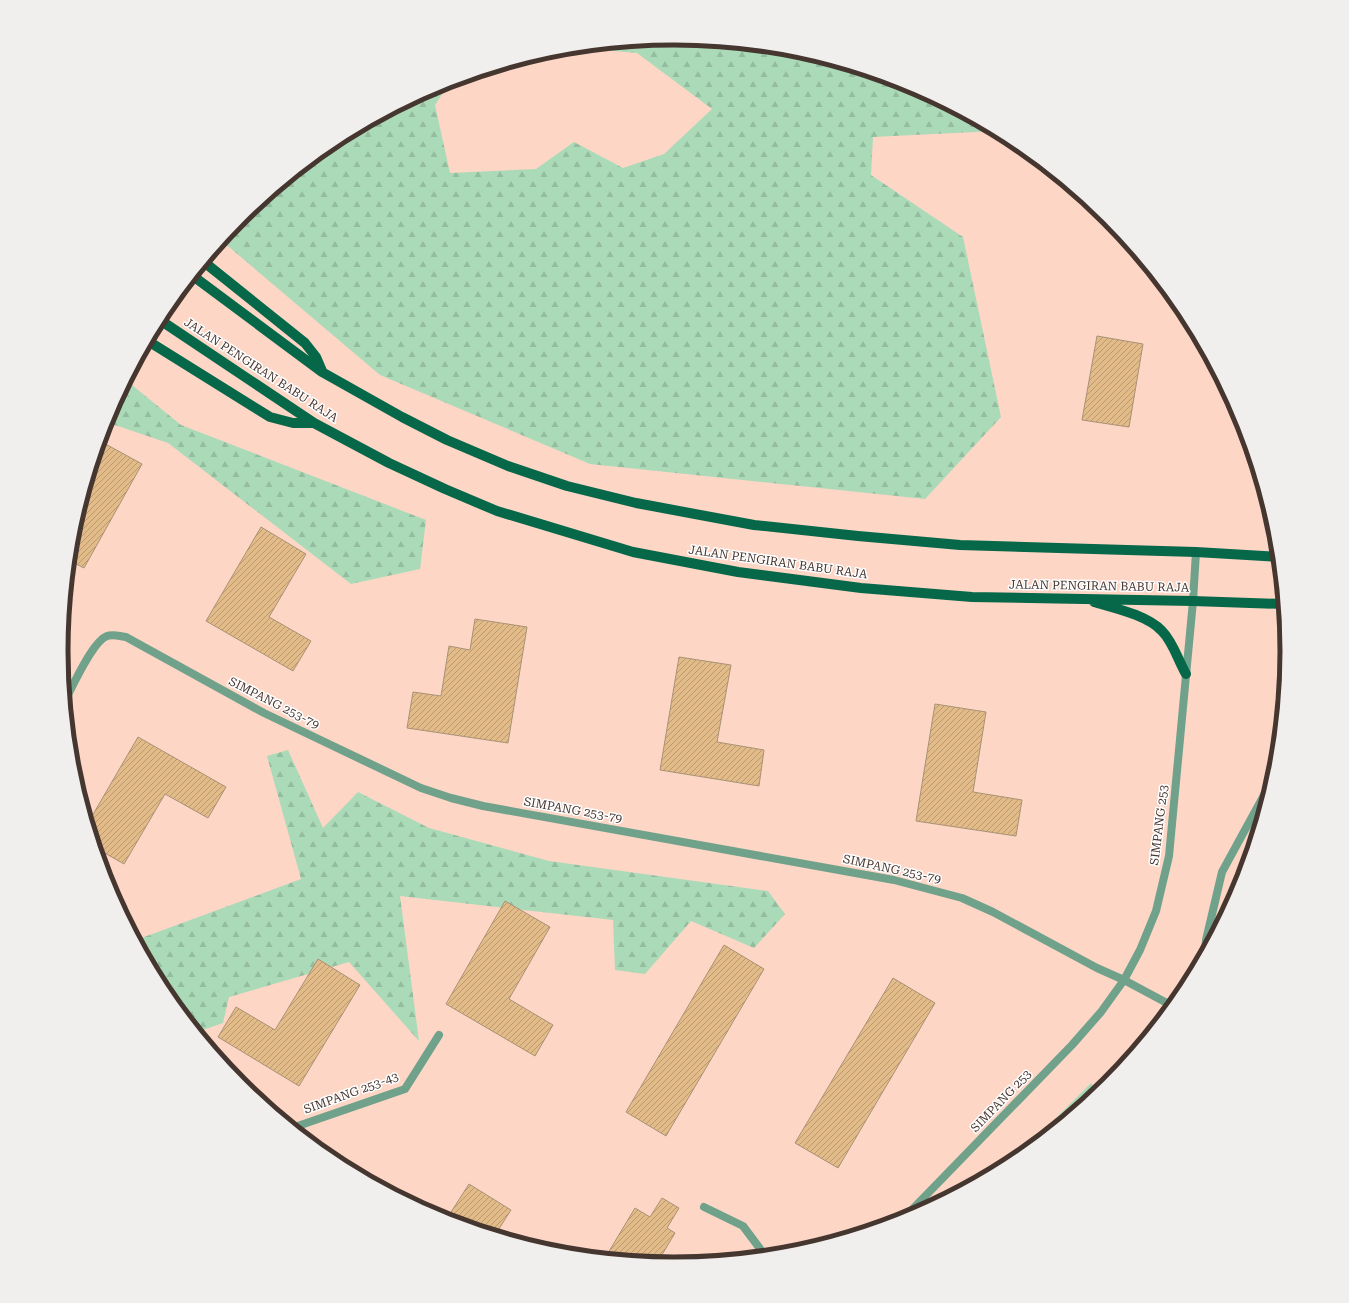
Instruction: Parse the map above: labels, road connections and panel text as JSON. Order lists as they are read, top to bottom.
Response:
{
  "streets": {
    "main road": ["JALAN PENGIRAN BABU RAJA"],
    "street": ["SIMPANG 253-79", "SIMPANG 253", "SIMPANG 253-43"]
  },
  "crossings": [
    ["JALAN PENGIRAN BABU RAJA", "SIMPANG 253"],
    ["SIMPANG 253-79", "SIMPANG 253"]
  ]
}
